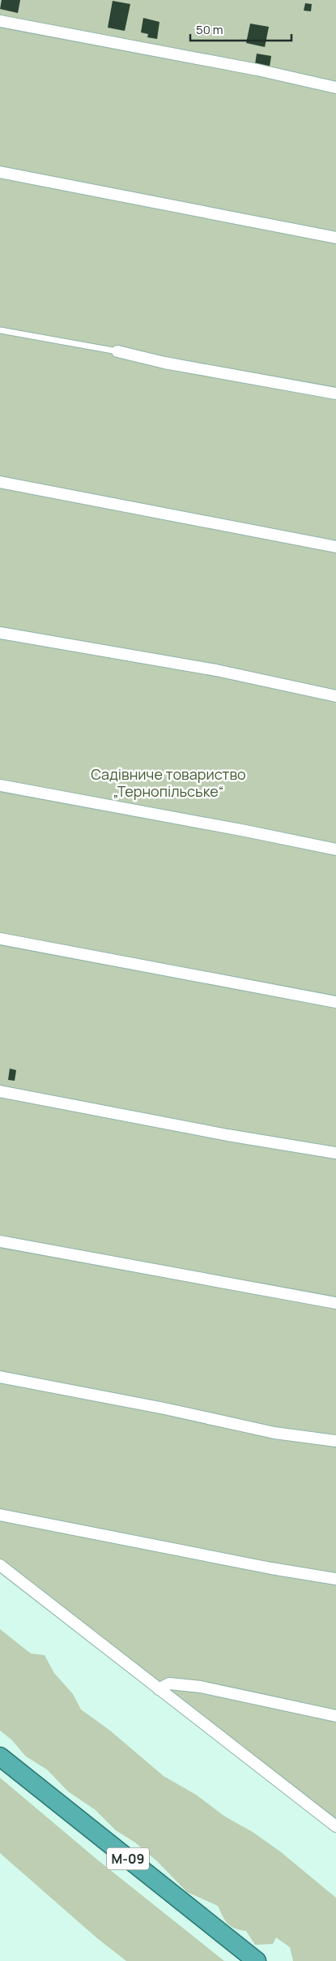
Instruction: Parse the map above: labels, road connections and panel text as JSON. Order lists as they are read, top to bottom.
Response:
{
  "streets": {
    "highway": ["М-09"]
  },
  "parks": ["Садівниче товариство „Тернопільське“"],
  "scale_bar": "50 m"
}
